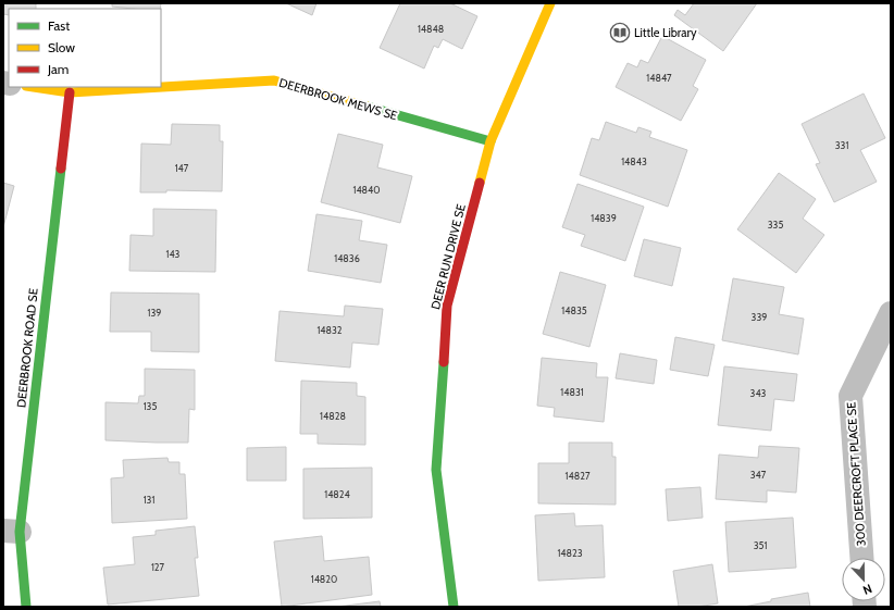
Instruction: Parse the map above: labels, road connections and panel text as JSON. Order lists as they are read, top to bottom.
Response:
{
  "streets": {
    "street": [
      "DEERBROOK MEWS SE",
      "DEER RUN DRIVE SE",
      "DEERBROOK ROAD SE",
      "300 DEERCROFT PLACE SE"
    ]
  },
  "crossings": [
    ["DEERBROOK MEWS SE", "DEER RUN DRIVE SE"],
    ["DEERBROOK MEWS SE", "DEERBROOK ROAD SE"]
  ],
  "places": {
    "library": ["Little Library"]
  },
  "house_numbers": [
    "14848",
    "14847",
    "331",
    "14843",
    "147",
    "14840",
    "14839",
    "335",
    "143",
    "14836",
    "14835",
    "139",
    "339",
    "14832",
    "14831",
    "343",
    "135",
    "14828",
    "347",
    "14827",
    "14824",
    "131",
    "351",
    "14823",
    "127",
    "14820"
  ],
  "legend": ["Fast", "Slow", "Jam"],
  "north": "bottom"
}
